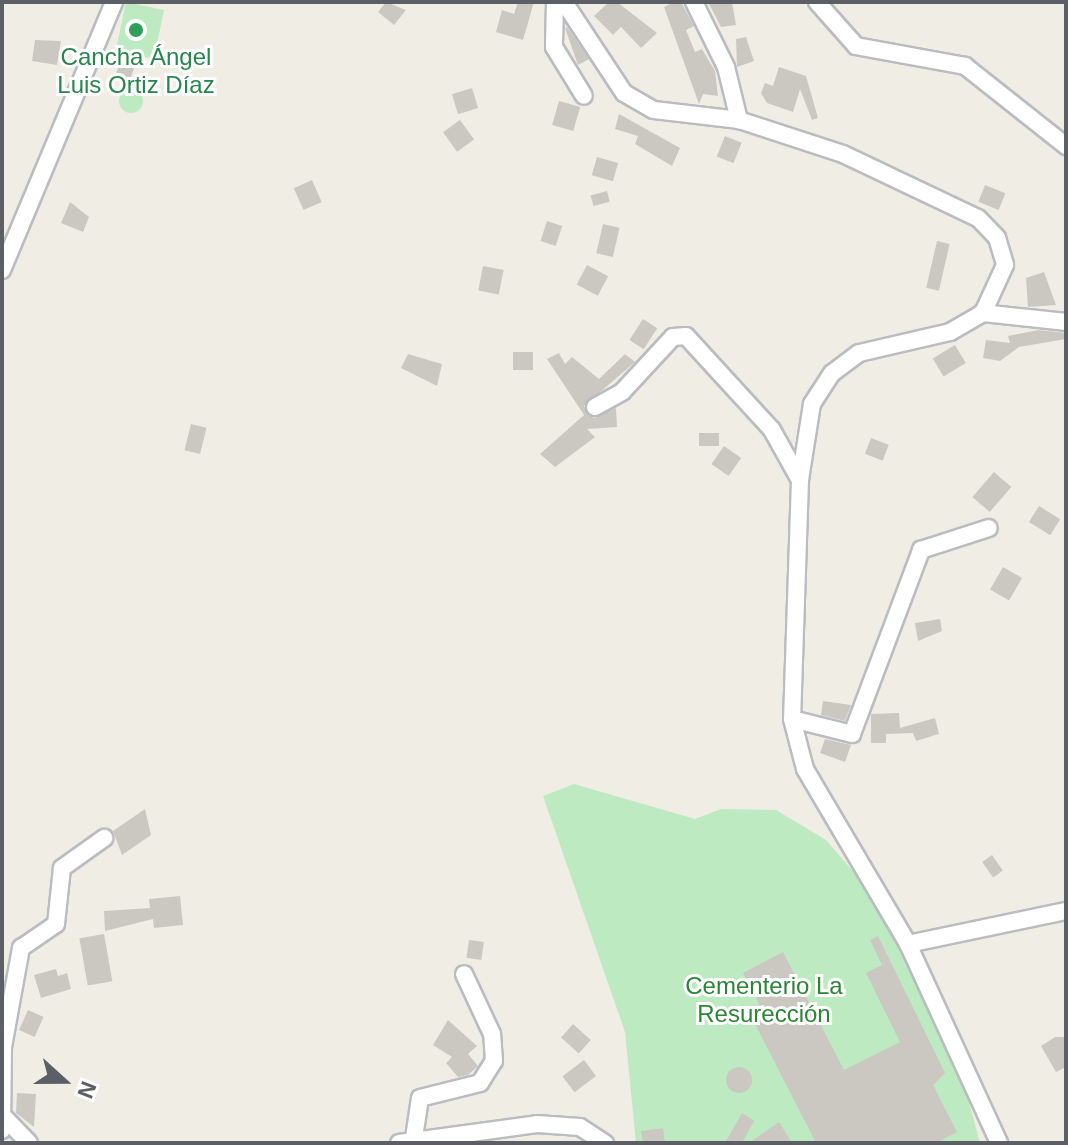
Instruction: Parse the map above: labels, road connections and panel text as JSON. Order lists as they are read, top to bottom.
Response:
{
  "parks": ["Cementerio La Resurección"],
  "places": ["Cancha Ángel Luis Ortiz Díaz"],
  "north": "right"
}
